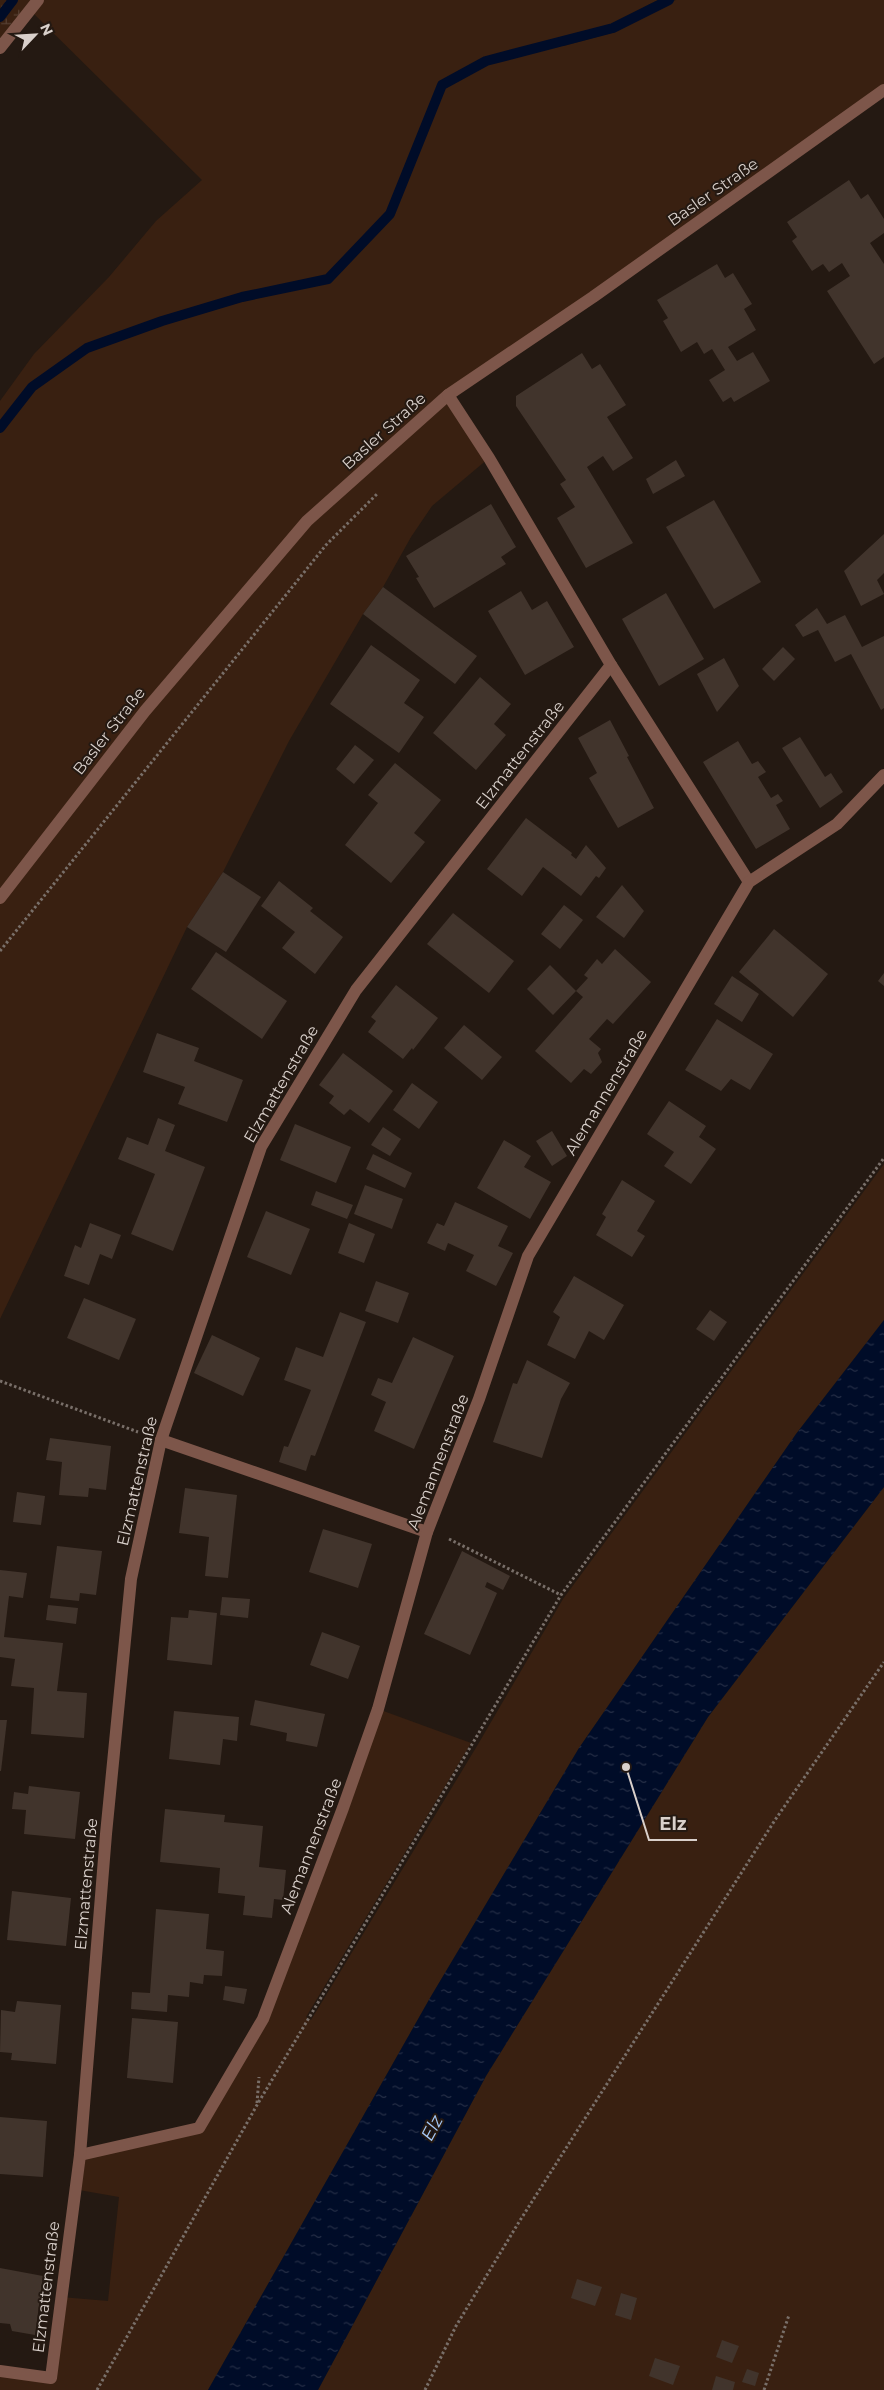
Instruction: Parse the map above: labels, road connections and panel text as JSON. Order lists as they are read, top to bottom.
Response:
{
  "streets": {
    "street": ["Basler Straße", "Elzmattenstraße", "Alemannenstraße"]
  },
  "crossings": [
    ["Elzmattenstraße", "Alemannenstraße"]
  ],
  "water": ["Elz"],
  "places": ["Elz"],
  "north": "top right"
}
